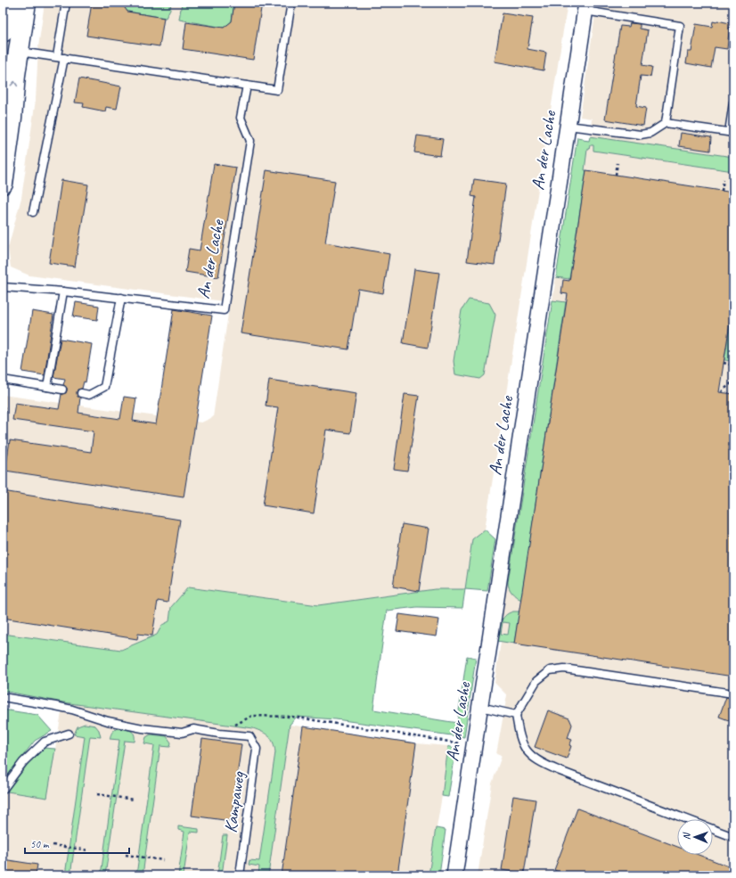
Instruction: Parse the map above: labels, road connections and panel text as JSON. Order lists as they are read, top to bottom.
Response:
{
  "streets": {
    "street": ["An der Lache"],
    "lane": ["Kampaweg"]
  },
  "scale_bar": "50 m",
  "north": "left"
}
